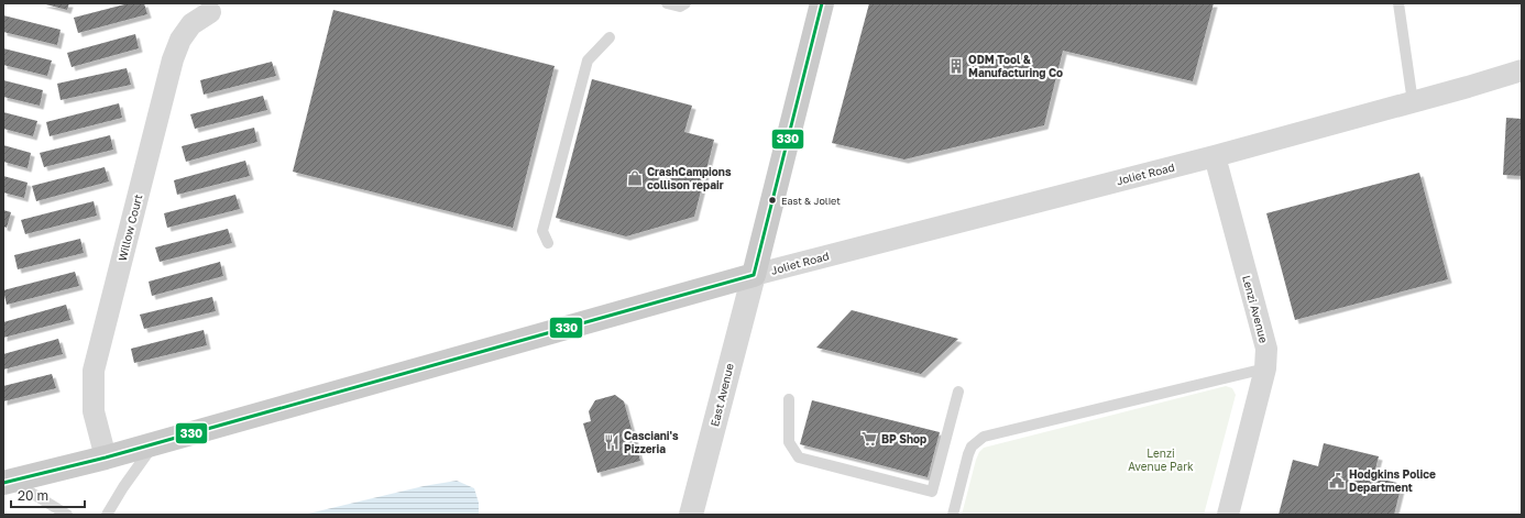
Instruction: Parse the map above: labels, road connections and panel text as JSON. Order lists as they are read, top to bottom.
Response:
{
  "streets": {
    "main road": ["Joliet Road"],
    "street": ["Willow Court", "Lenzi Avenue", "East Avenue"]
  },
  "crossings": [
    ["Joliet Road", "Willow Court"],
    ["Joliet Road", "Lenzi Avenue"],
    ["Joliet Road", "East Avenue"]
  ],
  "parks": ["Lenzi Avenue Park"],
  "places": {
    "building": ["ODM Tool & Manufacturing Co"],
    "shop": ["CrashCampions collison repair"],
    "other": ["East & Joliet"],
    "supermarket": ["BP Shop"],
    "restaurant": ["Casciani's Pizzeria"],
    "public building": ["Hodgkins Police Department"]
  },
  "lines": ["transit line 330"],
  "scale_bar": "20 m"
}
